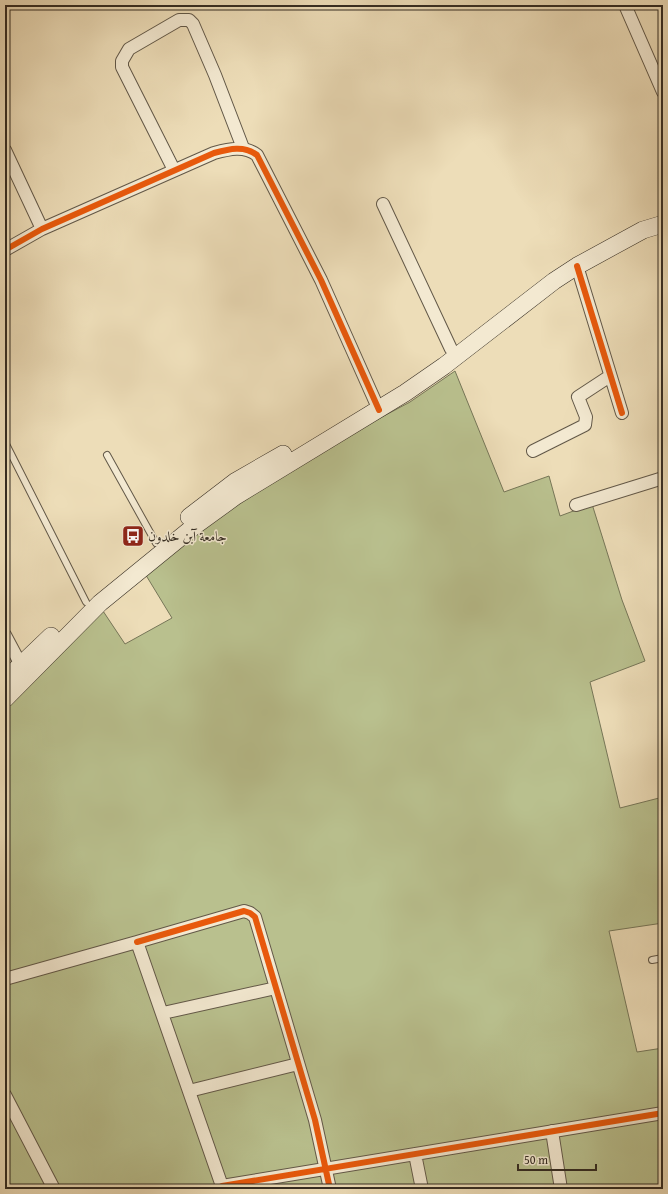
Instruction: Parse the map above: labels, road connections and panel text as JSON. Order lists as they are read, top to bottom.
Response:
{
  "places": {
    "bus stop": ["جامعة آبن خلدون"]
  },
  "scale_bar": "50 m"
}
